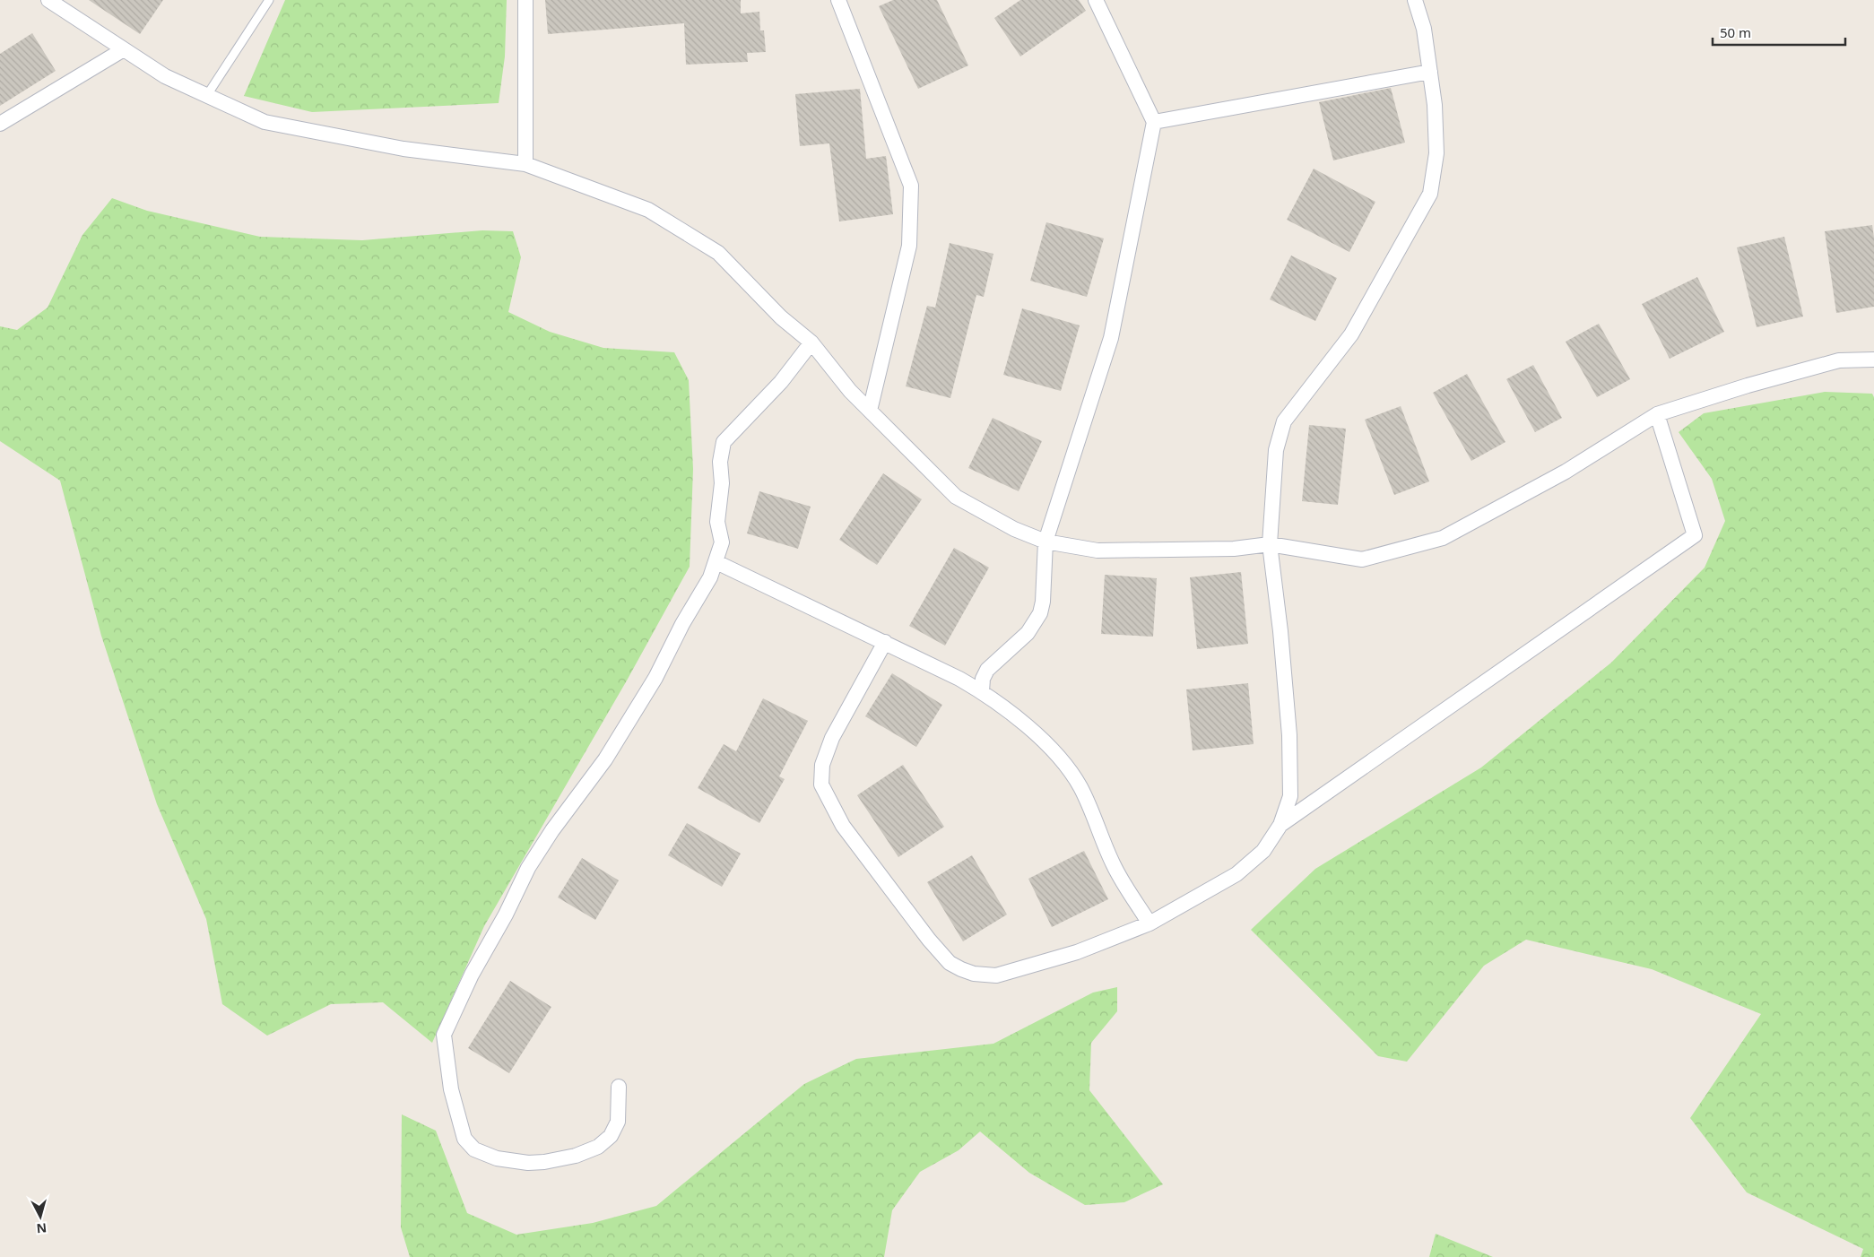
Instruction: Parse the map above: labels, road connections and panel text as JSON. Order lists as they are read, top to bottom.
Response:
{
  "scale_bar": "50 m",
  "north": "bottom"
}
